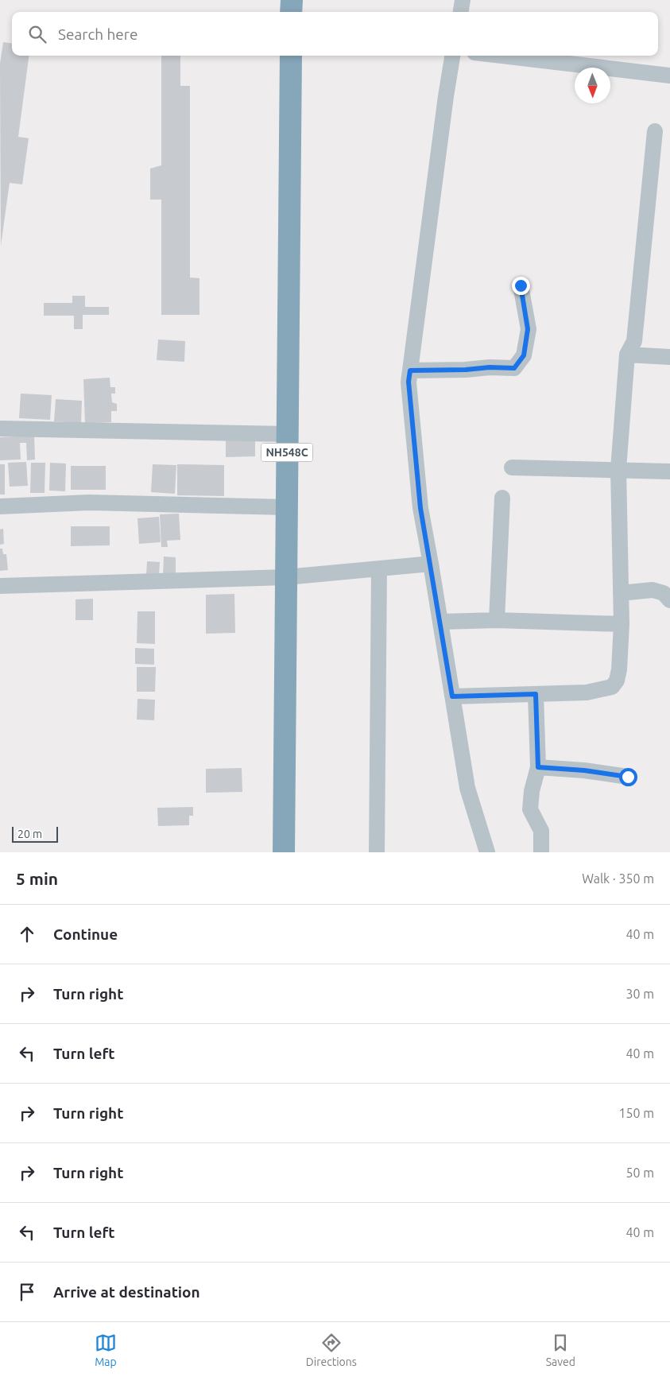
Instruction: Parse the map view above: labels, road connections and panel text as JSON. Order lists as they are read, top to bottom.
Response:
{
  "streets": {
    "highway": ["NH548C"]
  },
  "scale_bar": "20 m",
  "north": "bottom",
  "page": {
    "search": "Search here",
    "scale": "20 m",
    "heading": ["5 min", "Walk · 350 m"],
    "list": [
      ["Continue", "40 m"],
      ["Turn right", "30 m"],
      ["Turn left", "40 m"],
      ["Turn right", "150 m"],
      ["Turn right", "50 m"],
      ["Turn left", "40 m"],
      "Arrive at destination"
    ],
    "nav": ["Map", "Directions", "Saved"]
  }
}
